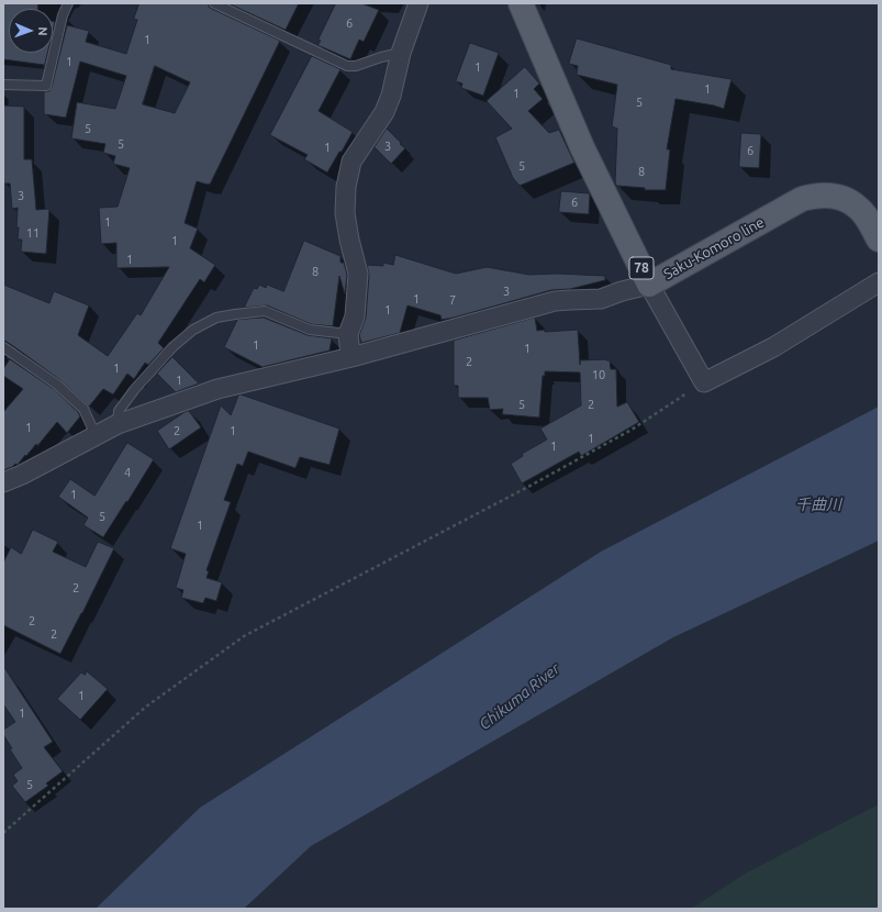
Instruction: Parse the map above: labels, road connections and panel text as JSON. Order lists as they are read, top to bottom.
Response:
{
  "streets": {
    "main road": ["Saku-Komoro line", "78"]
  },
  "water": ["千曲川", "Chikuma River"],
  "house_numbers": [
    "6",
    "1",
    "1",
    "1",
    "1",
    "1",
    "5",
    "5",
    "5",
    "3",
    "1",
    "6",
    "5",
    "8",
    "3",
    "6",
    "1",
    "11",
    "1",
    "1",
    "8",
    "3",
    "1",
    "7",
    "1",
    "1",
    "1",
    "2",
    "1",
    "10",
    "1",
    "5",
    "2",
    "1",
    "2",
    "1",
    "1",
    "1",
    "4",
    "1",
    "5",
    "1",
    "2",
    "2",
    "2",
    "1",
    "1",
    "5"
  ],
  "north": "right"
}
